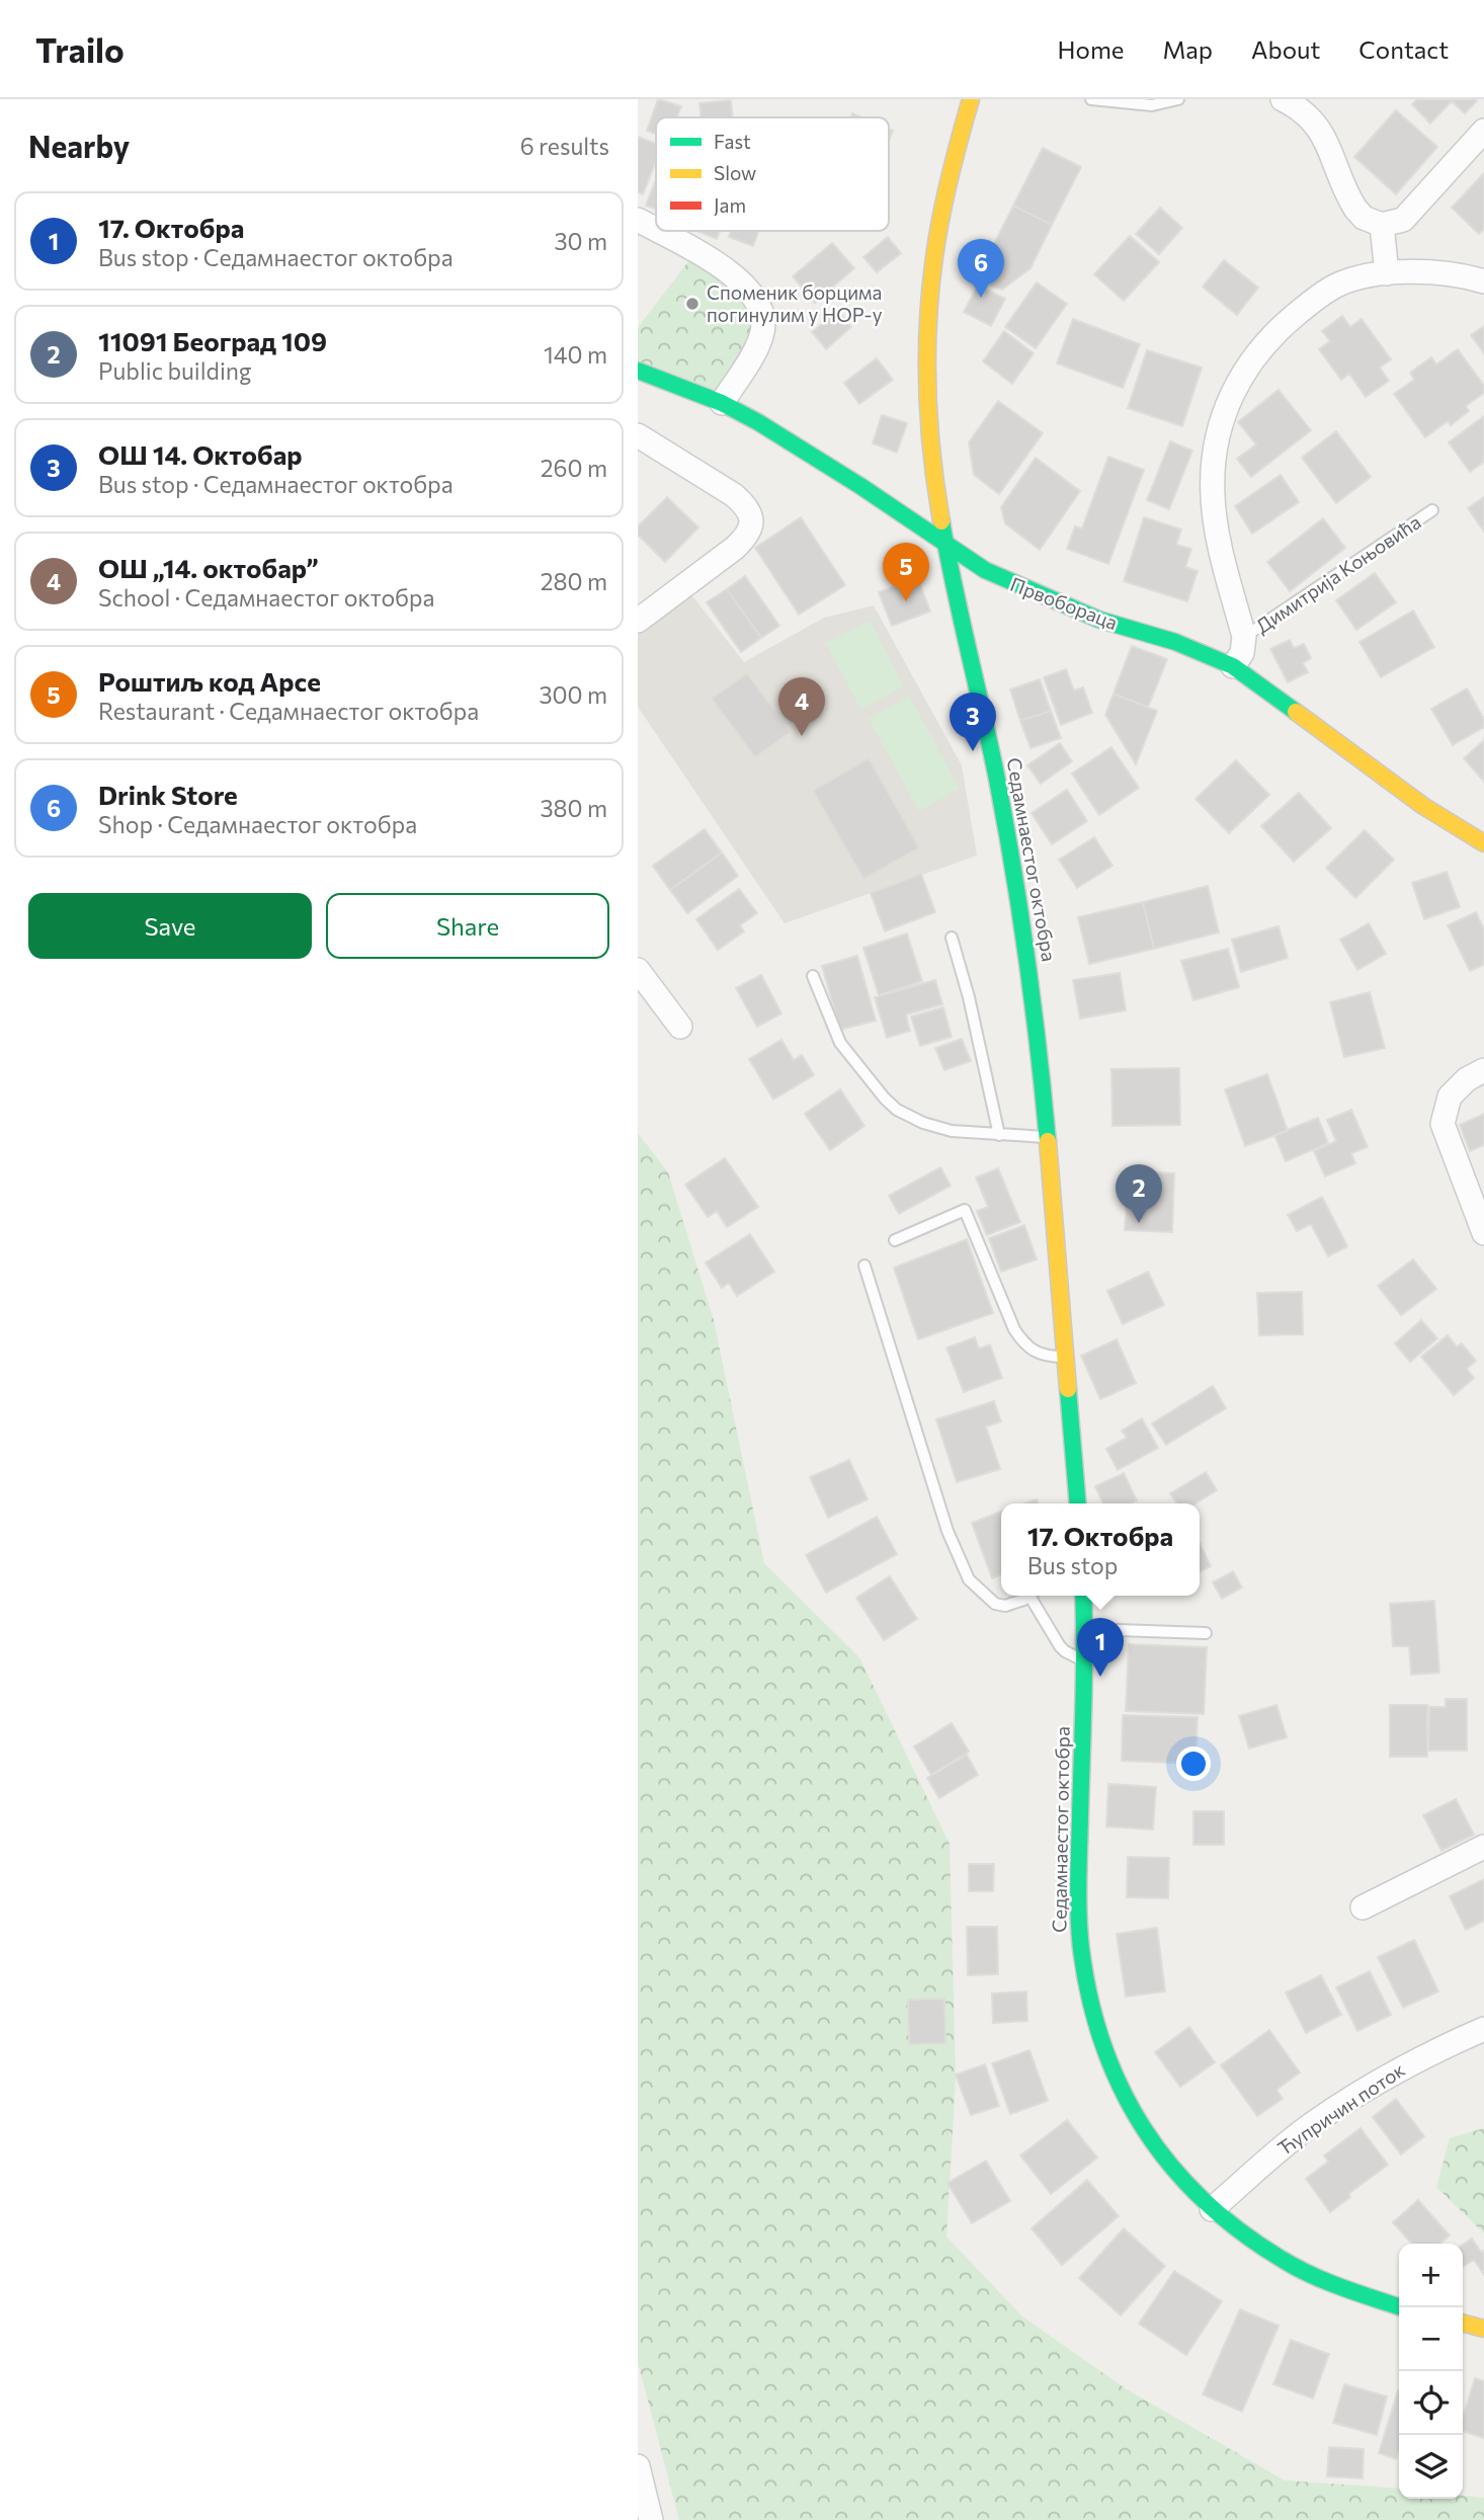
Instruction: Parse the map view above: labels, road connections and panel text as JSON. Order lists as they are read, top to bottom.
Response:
{
  "streets": {
    "street": [
      "Димитрија Коњовића",
      "Првобораца",
      "Седамнаестог октобра",
      "Ћупричин поток"
    ]
  },
  "crossings": [
    ["Димитрија Коњовића", "Првобораца"],
    ["Првобораца", "Седамнаестог октобра"],
    ["Седамнаестог октобра", "Ћупричин поток"]
  ],
  "places": ["Споменик борцима погинулим у НОР-у"],
  "legend": ["Fast", "Slow", "Jam"],
  "page": {
    "header": "Trailo",
    "nav": [
      "Home",
      "Map",
      "About",
      "Contact"
    ],
    "heading": ["Nearby", "6 results"],
    "list": [
      {
        "mark": "1",
        "name": "17. Октобра",
        "note": "Bus stop · Седамнаестог октобра",
        "value": "30 m"
      },
      {
        "mark": "2",
        "name": "11091 Београд 109",
        "note": "Public building",
        "value": "140 m"
      },
      {
        "mark": "3",
        "name": "ОШ 14. Октобар",
        "note": "Bus stop · Седамнаестог октобра",
        "value": "260 m"
      },
      {
        "mark": "4",
        "name": "ОШ „14. октобар”",
        "note": "School · Седамнаестог октобра",
        "value": "280 m"
      },
      {
        "mark": "5",
        "name": "Роштиљ код Арсе",
        "note": "Restaurant · Седамнаестог октобра",
        "value": "300 m"
      },
      {
        "mark": "6",
        "name": "Drink Store",
        "note": "Shop · Седамнаестог октобра",
        "value": "380 m"
      }
    ],
    "pins": [
      "6",
      "5",
      "4",
      "3",
      "2",
      "1"
    ],
    "buttons": ["Save", "Share"],
    "popup": ["17. Октобра", "Bus stop"],
    "map_buttons": ["+", "−"]
  }
}
